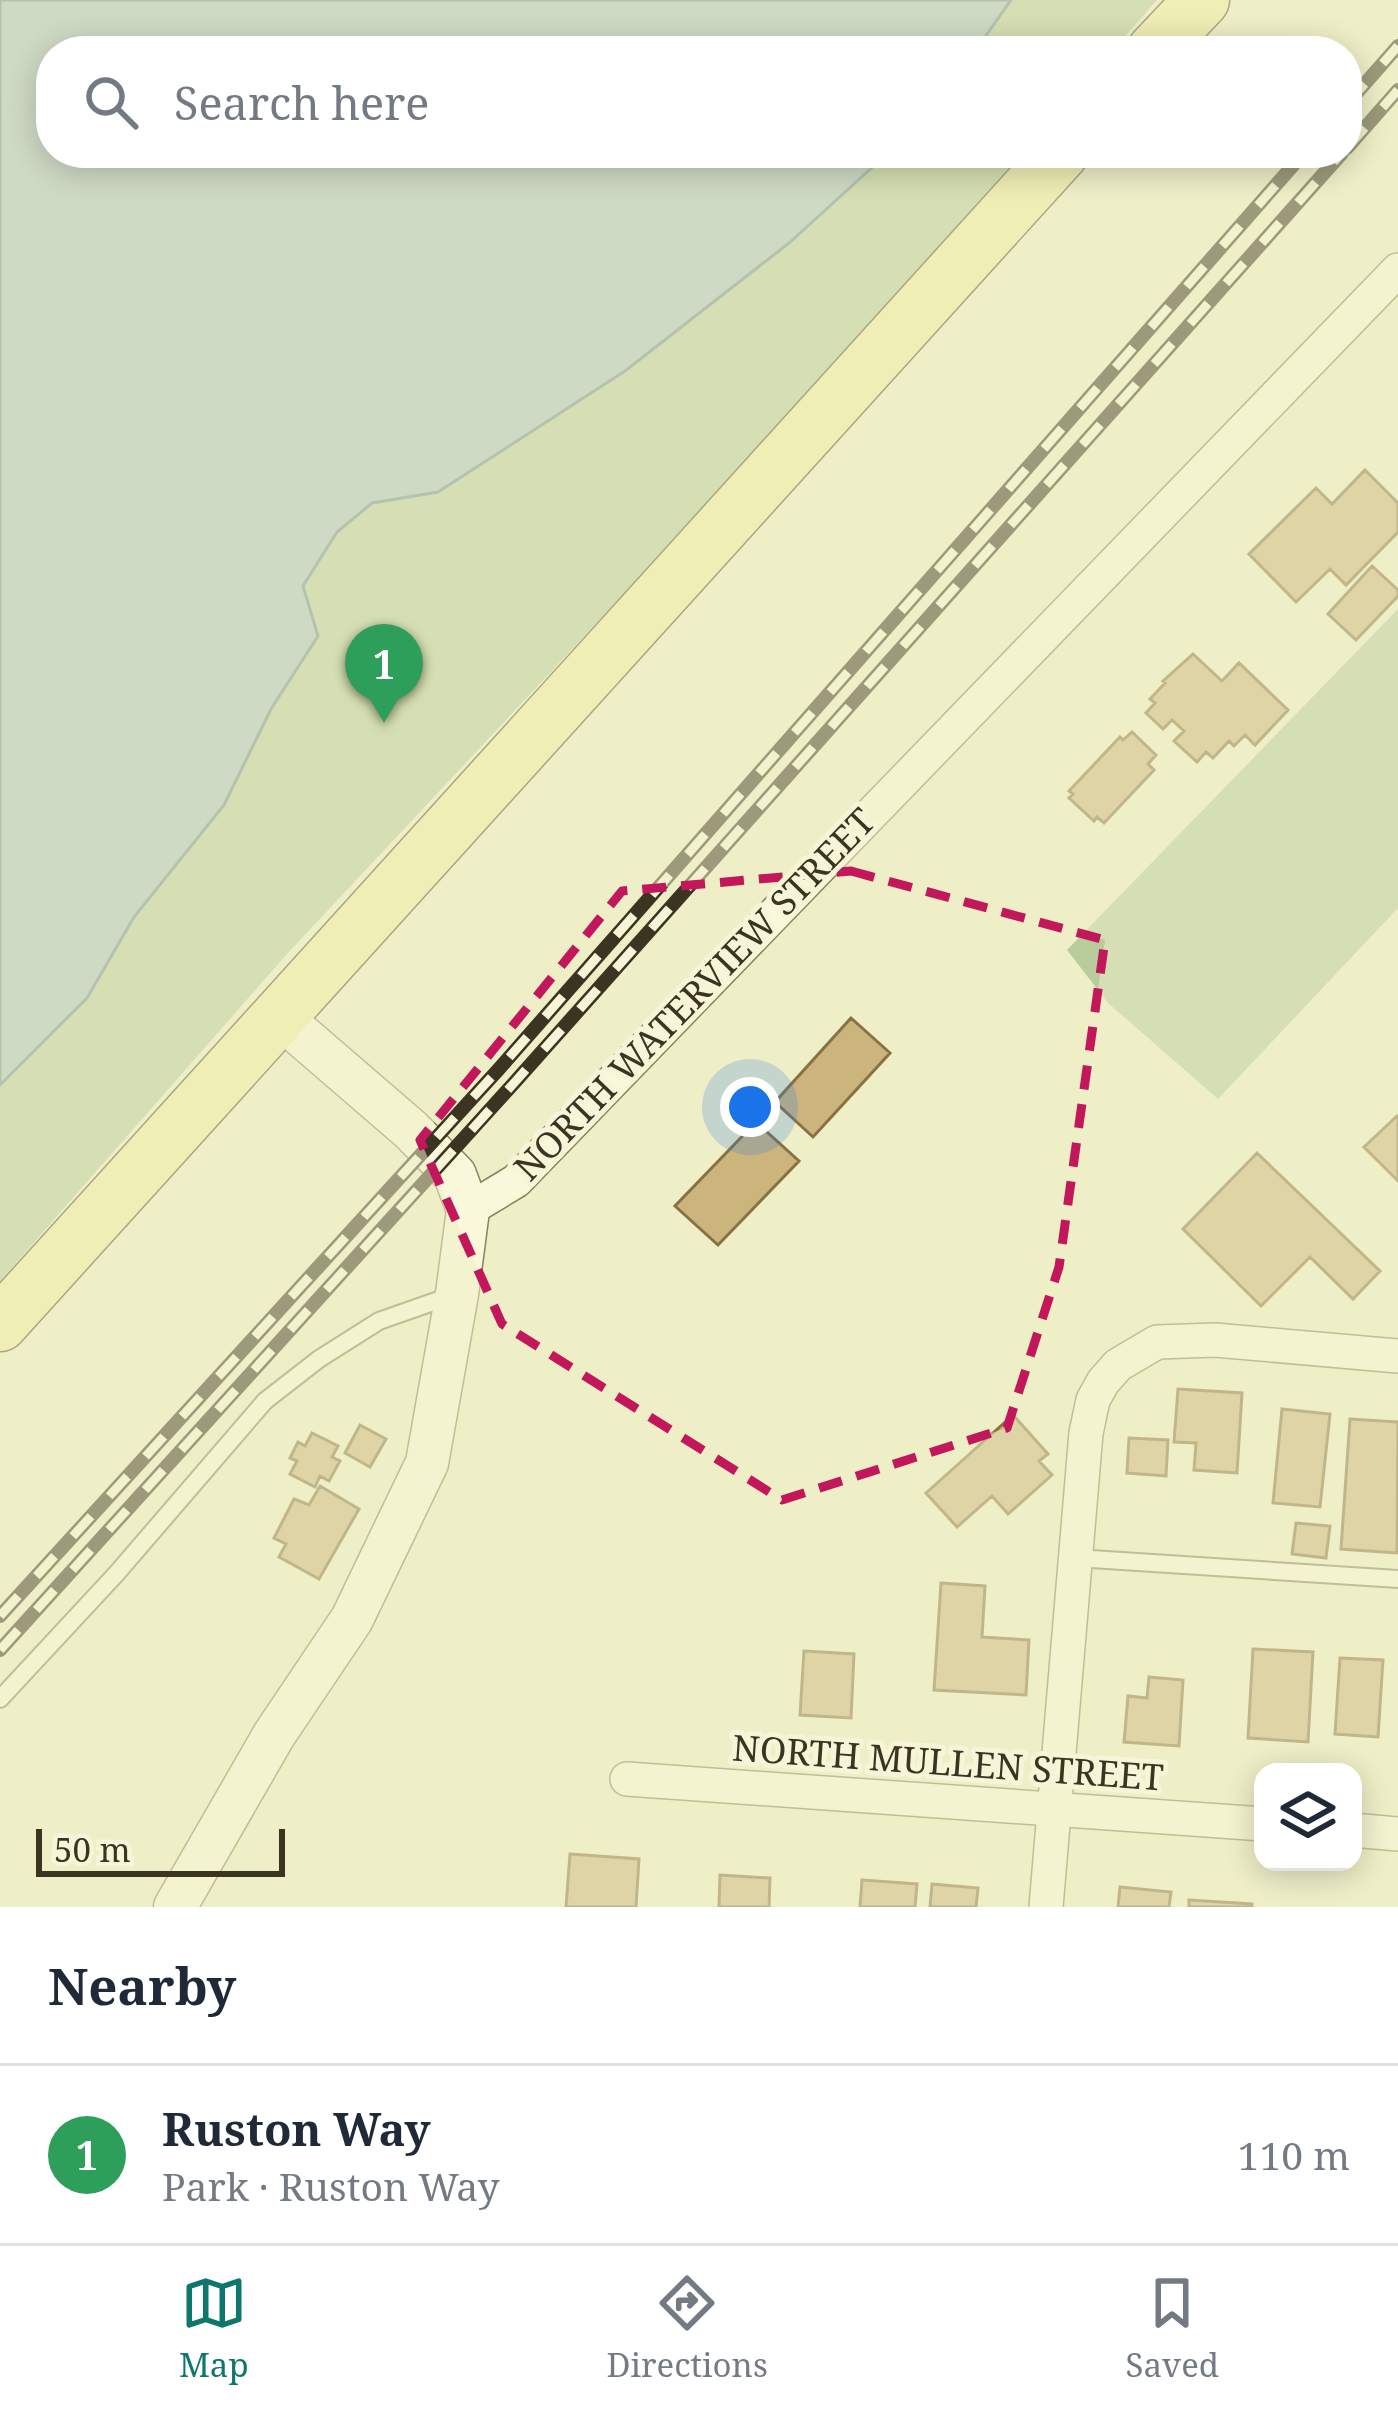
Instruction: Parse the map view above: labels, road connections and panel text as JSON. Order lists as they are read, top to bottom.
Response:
{
  "streets": {
    "street": ["NORTH WATERVIEW STREET", "NORTH MULLEN STREET"]
  },
  "scale_bar": "50 m",
  "page": {
    "search": "Search here",
    "pins": "1",
    "scale": "50 m",
    "heading": "Nearby",
    "list": [
      {
        "mark": "1",
        "name": "Ruston Way",
        "note": "Park · Ruston Way",
        "value": "110 m"
      }
    ],
    "nav": ["Map", "Directions", "Saved"]
  }
}
